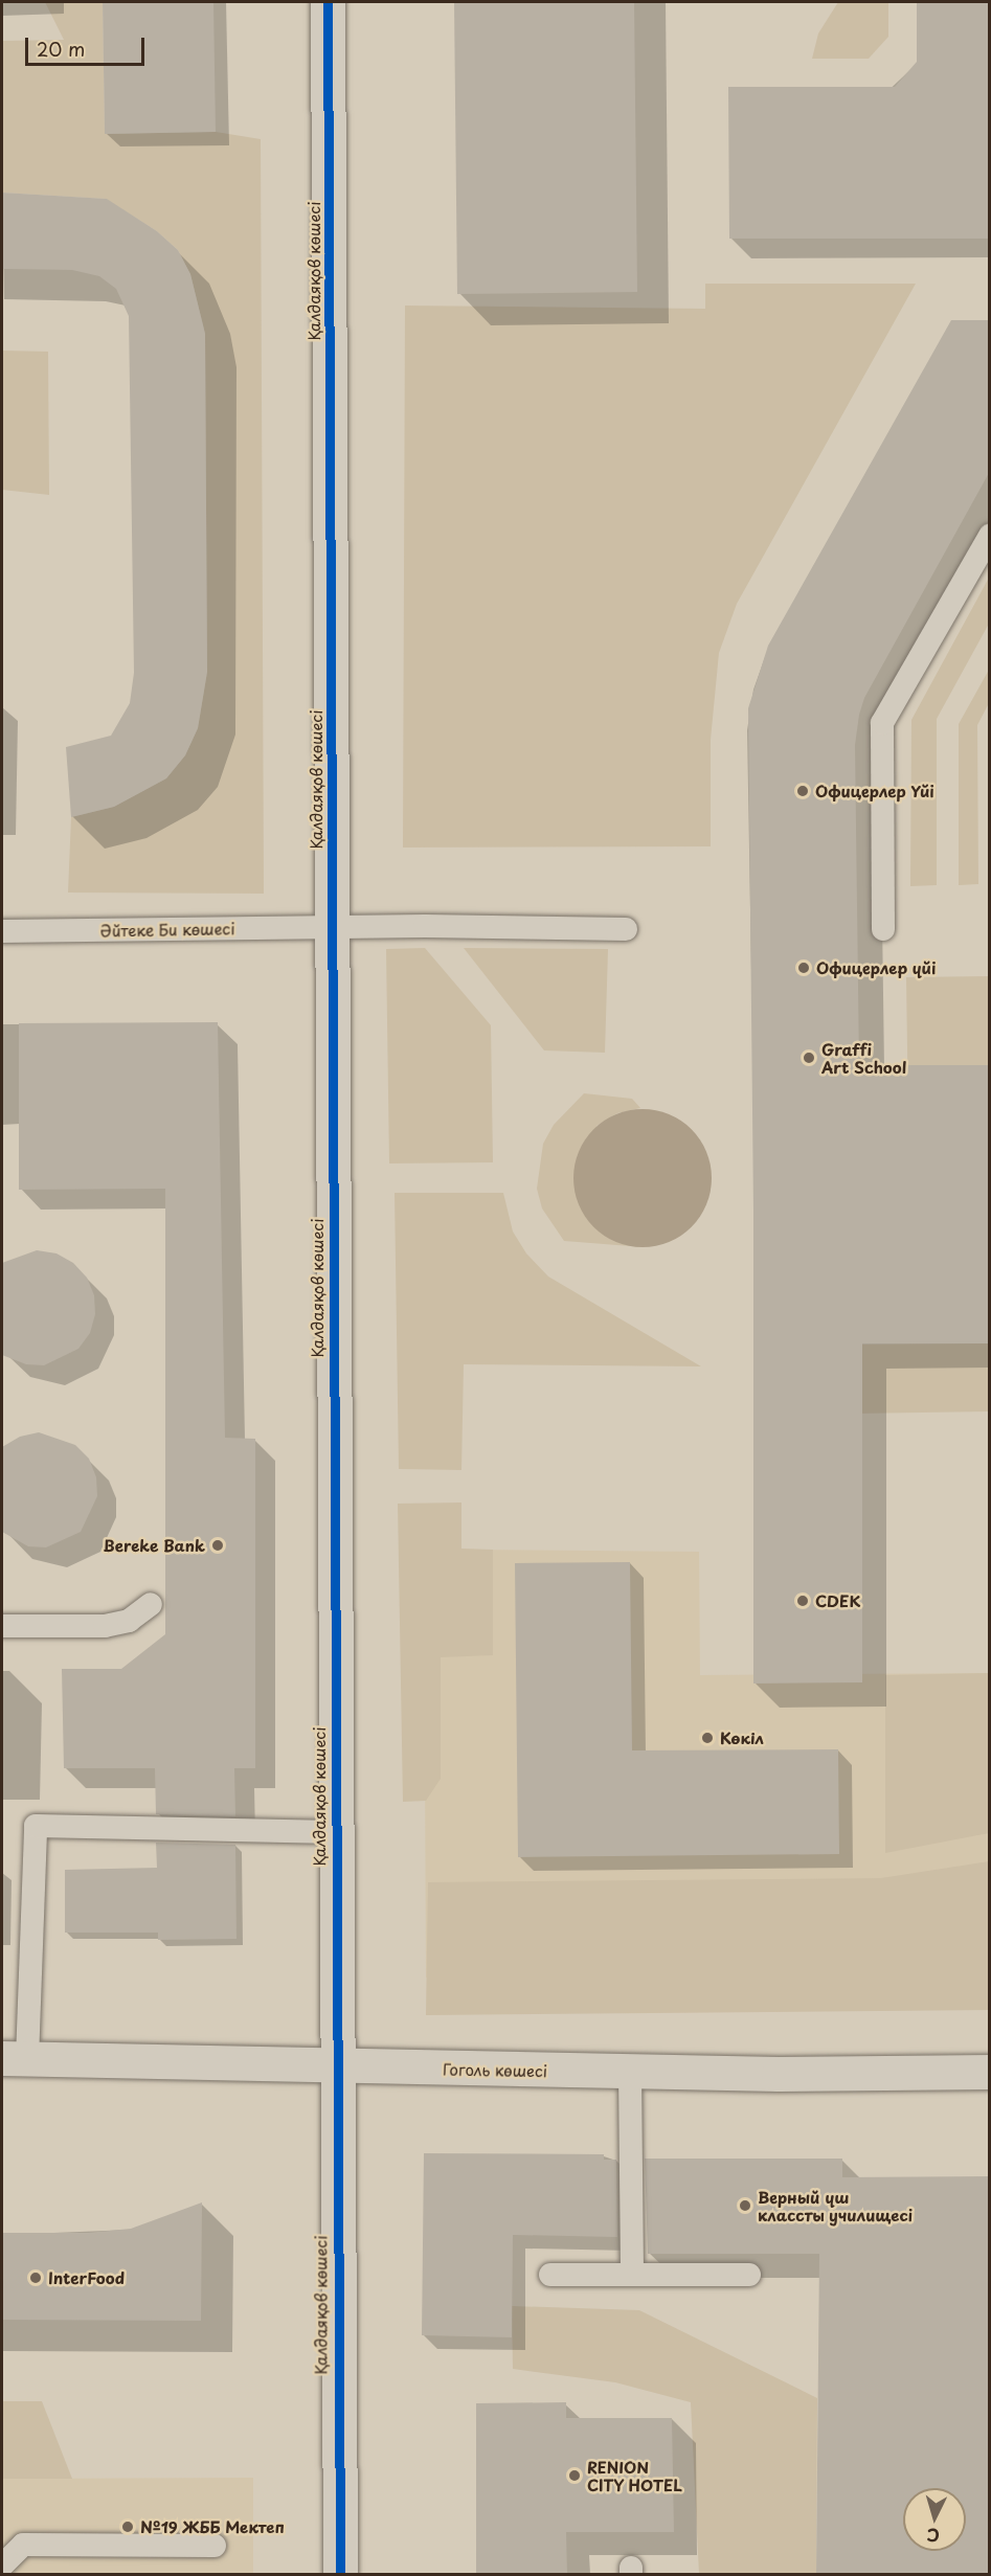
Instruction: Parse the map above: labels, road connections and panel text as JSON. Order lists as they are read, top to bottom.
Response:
{
  "streets": {
    "street": ["Қалдаяқов көшесі", "Гоголь көшесі"],
    "lane": ["Әйтеке Би көшесі"]
  },
  "crossings": [
    ["Қалдаяқов көшесі", "Әйтеке Би көшесі"],
    ["Қалдаяқов көшесі", "Гоголь көшесі"]
  ],
  "places": [
    "Офицерлер Үйі",
    "Офицерлер үйі",
    "Graffi Art School",
    "Bereke Bank",
    "CDEK",
    "Көкіл",
    "Верный үш классты училищесі",
    "InterFood",
    "RENION CITY HOTEL",
    "№19 ЖББ Мектеп"
  ],
  "scale_bar": "20 m",
  "north": "bottom"
}
